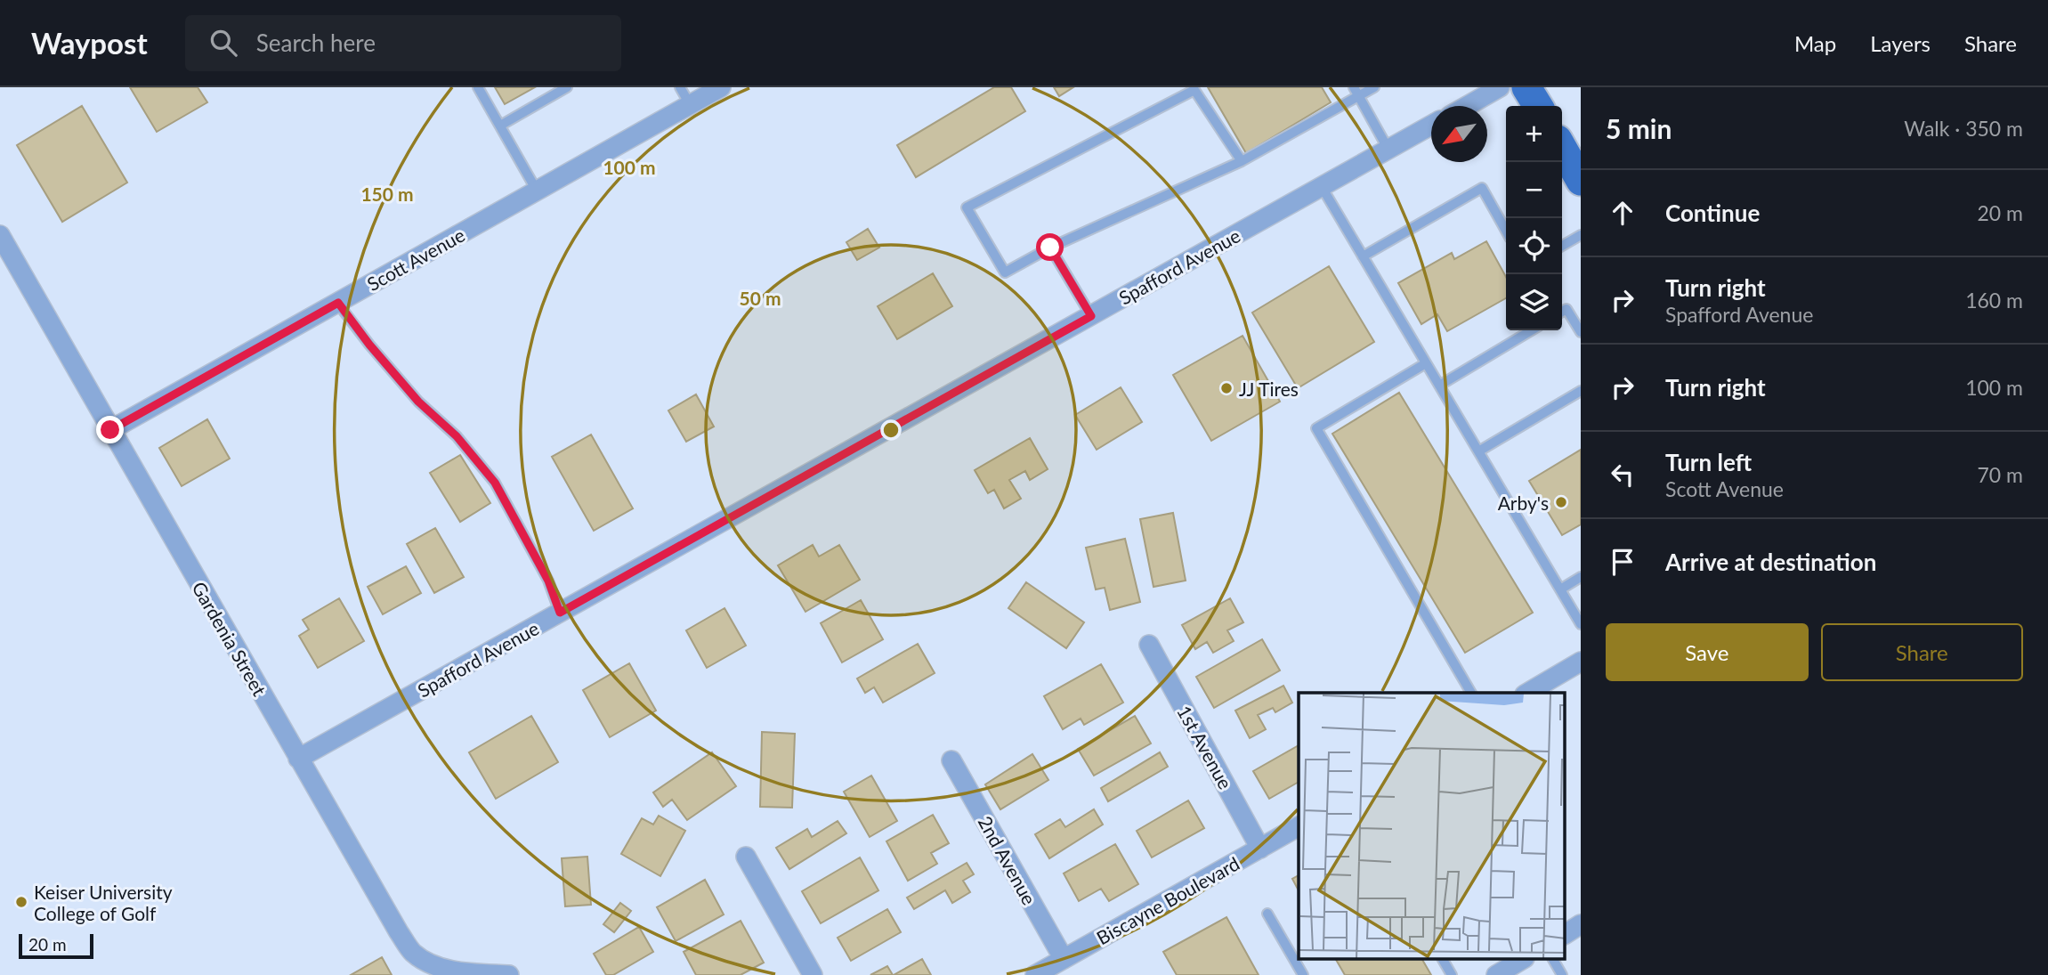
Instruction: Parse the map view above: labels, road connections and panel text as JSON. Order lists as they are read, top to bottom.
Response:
{
  "streets": {
    "street": [
      "Scott Avenue",
      "Spafford Avenue",
      "Gardenia Street",
      "1st Avenue",
      "2nd Avenue",
      "Biscayne Boulevard"
    ]
  },
  "crossings": [
    ["Scott Avenue", "Gardenia Street"],
    ["Spafford Avenue", "Gardenia Street"],
    ["1st Avenue", "Biscayne Boulevard"],
    ["2nd Avenue", "Biscayne Boulevard"]
  ],
  "places": ["JJ Tires", "Arby's", "Keiser University College of Golf"],
  "scale_bar": "20 m",
  "north": "bottom left",
  "page": {
    "header": "Waypost",
    "search": "Search here",
    "nav": ["Map", "Layers", "Share"],
    "heading": ["5 min", "Walk · 350 m"],
    "map_buttons": ["+", "−"],
    "list": [
      ["Continue", "20 m"],
      ["Turn right", "Spafford Avenue", "160 m"],
      ["Turn right", "100 m"],
      ["Turn left", "Scott Avenue", "70 m"],
      "Arrive at destination"
    ],
    "buttons": ["Save", "Share"],
    "scale": "20 m"
  },
  "rings": ["100 m", "150 m", "50 m"]
}
